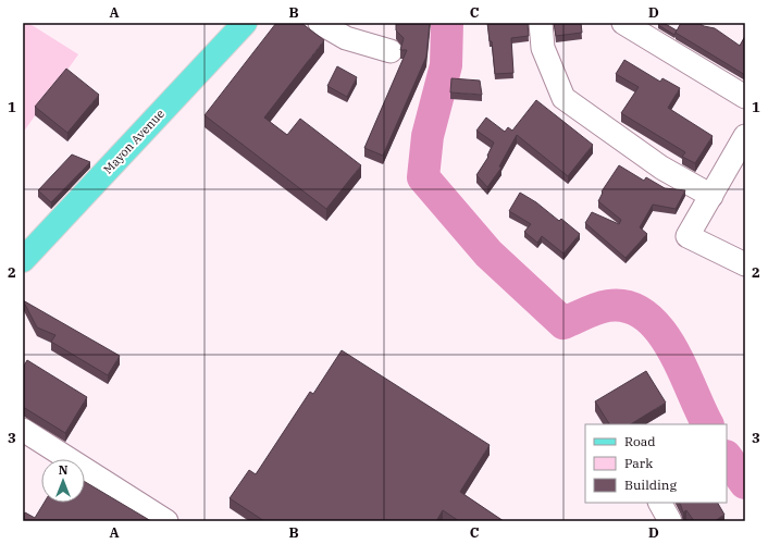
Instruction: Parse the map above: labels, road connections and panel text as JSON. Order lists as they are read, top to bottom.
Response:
{
  "streets": {
    "main road": ["Mayon Avenue"]
  },
  "legend": ["Road", "Park", "Building"],
  "north": "top",
  "grid": {
    "columns": [
      "A",
      "B",
      "C",
      "D"
    ],
    "rows": ["1", "2", "3"]
  }
}
